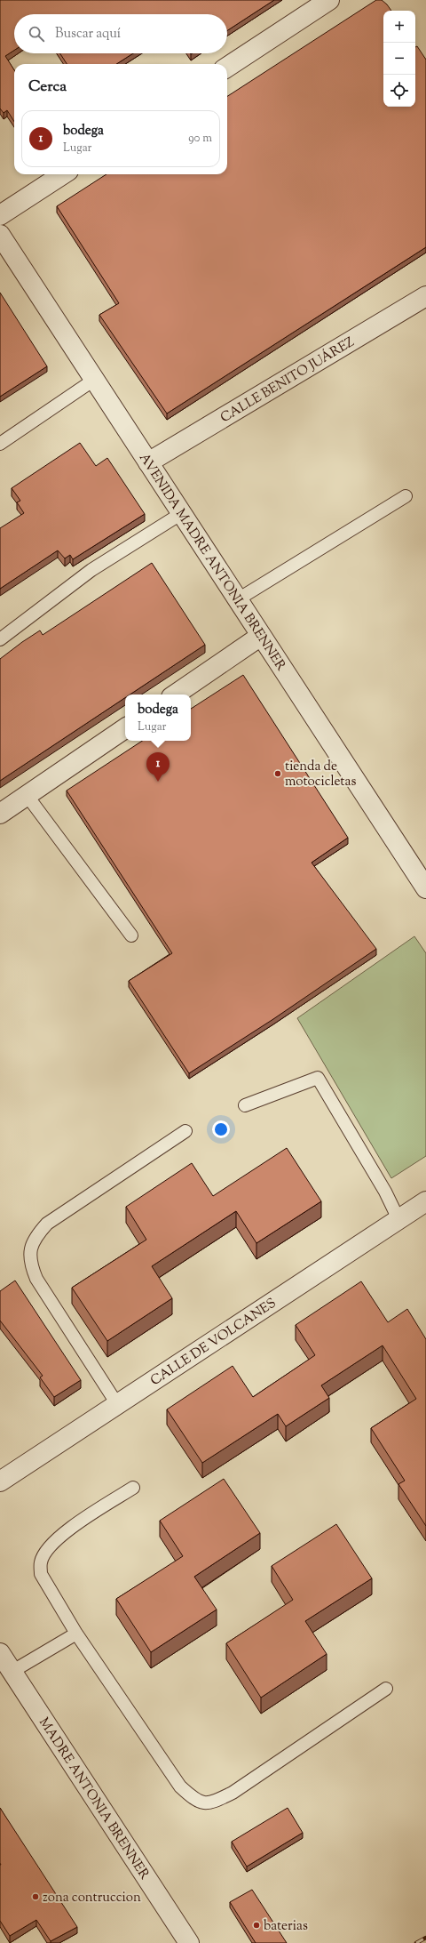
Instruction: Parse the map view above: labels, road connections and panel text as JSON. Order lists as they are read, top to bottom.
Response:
{
  "streets": {
    "street": [
      "CALLE BENITO JUÁREZ",
      "AVENIDA MADRE ANTONIA BRENNER",
      "CALLE DE VOLCANES",
      "MADRE ANTONIA BRENNER"
    ]
  },
  "crossings": [
    ["CALLE BENITO JUÁREZ", "AVENIDA MADRE ANTONIA BRENNER"]
  ],
  "places": ["tienda de motocicletas", "zona contruccion", "baterias"],
  "page": {
    "map_buttons": ["+", "−"],
    "search": "Buscar aquí",
    "heading": "Cerca",
    "list": [
      {
        "mark": "1",
        "name": "bodega",
        "note": "Lugar",
        "value": "90 m"
      }
    ],
    "popup": ["bodega", "Lugar"],
    "pins": "1"
  }
}
